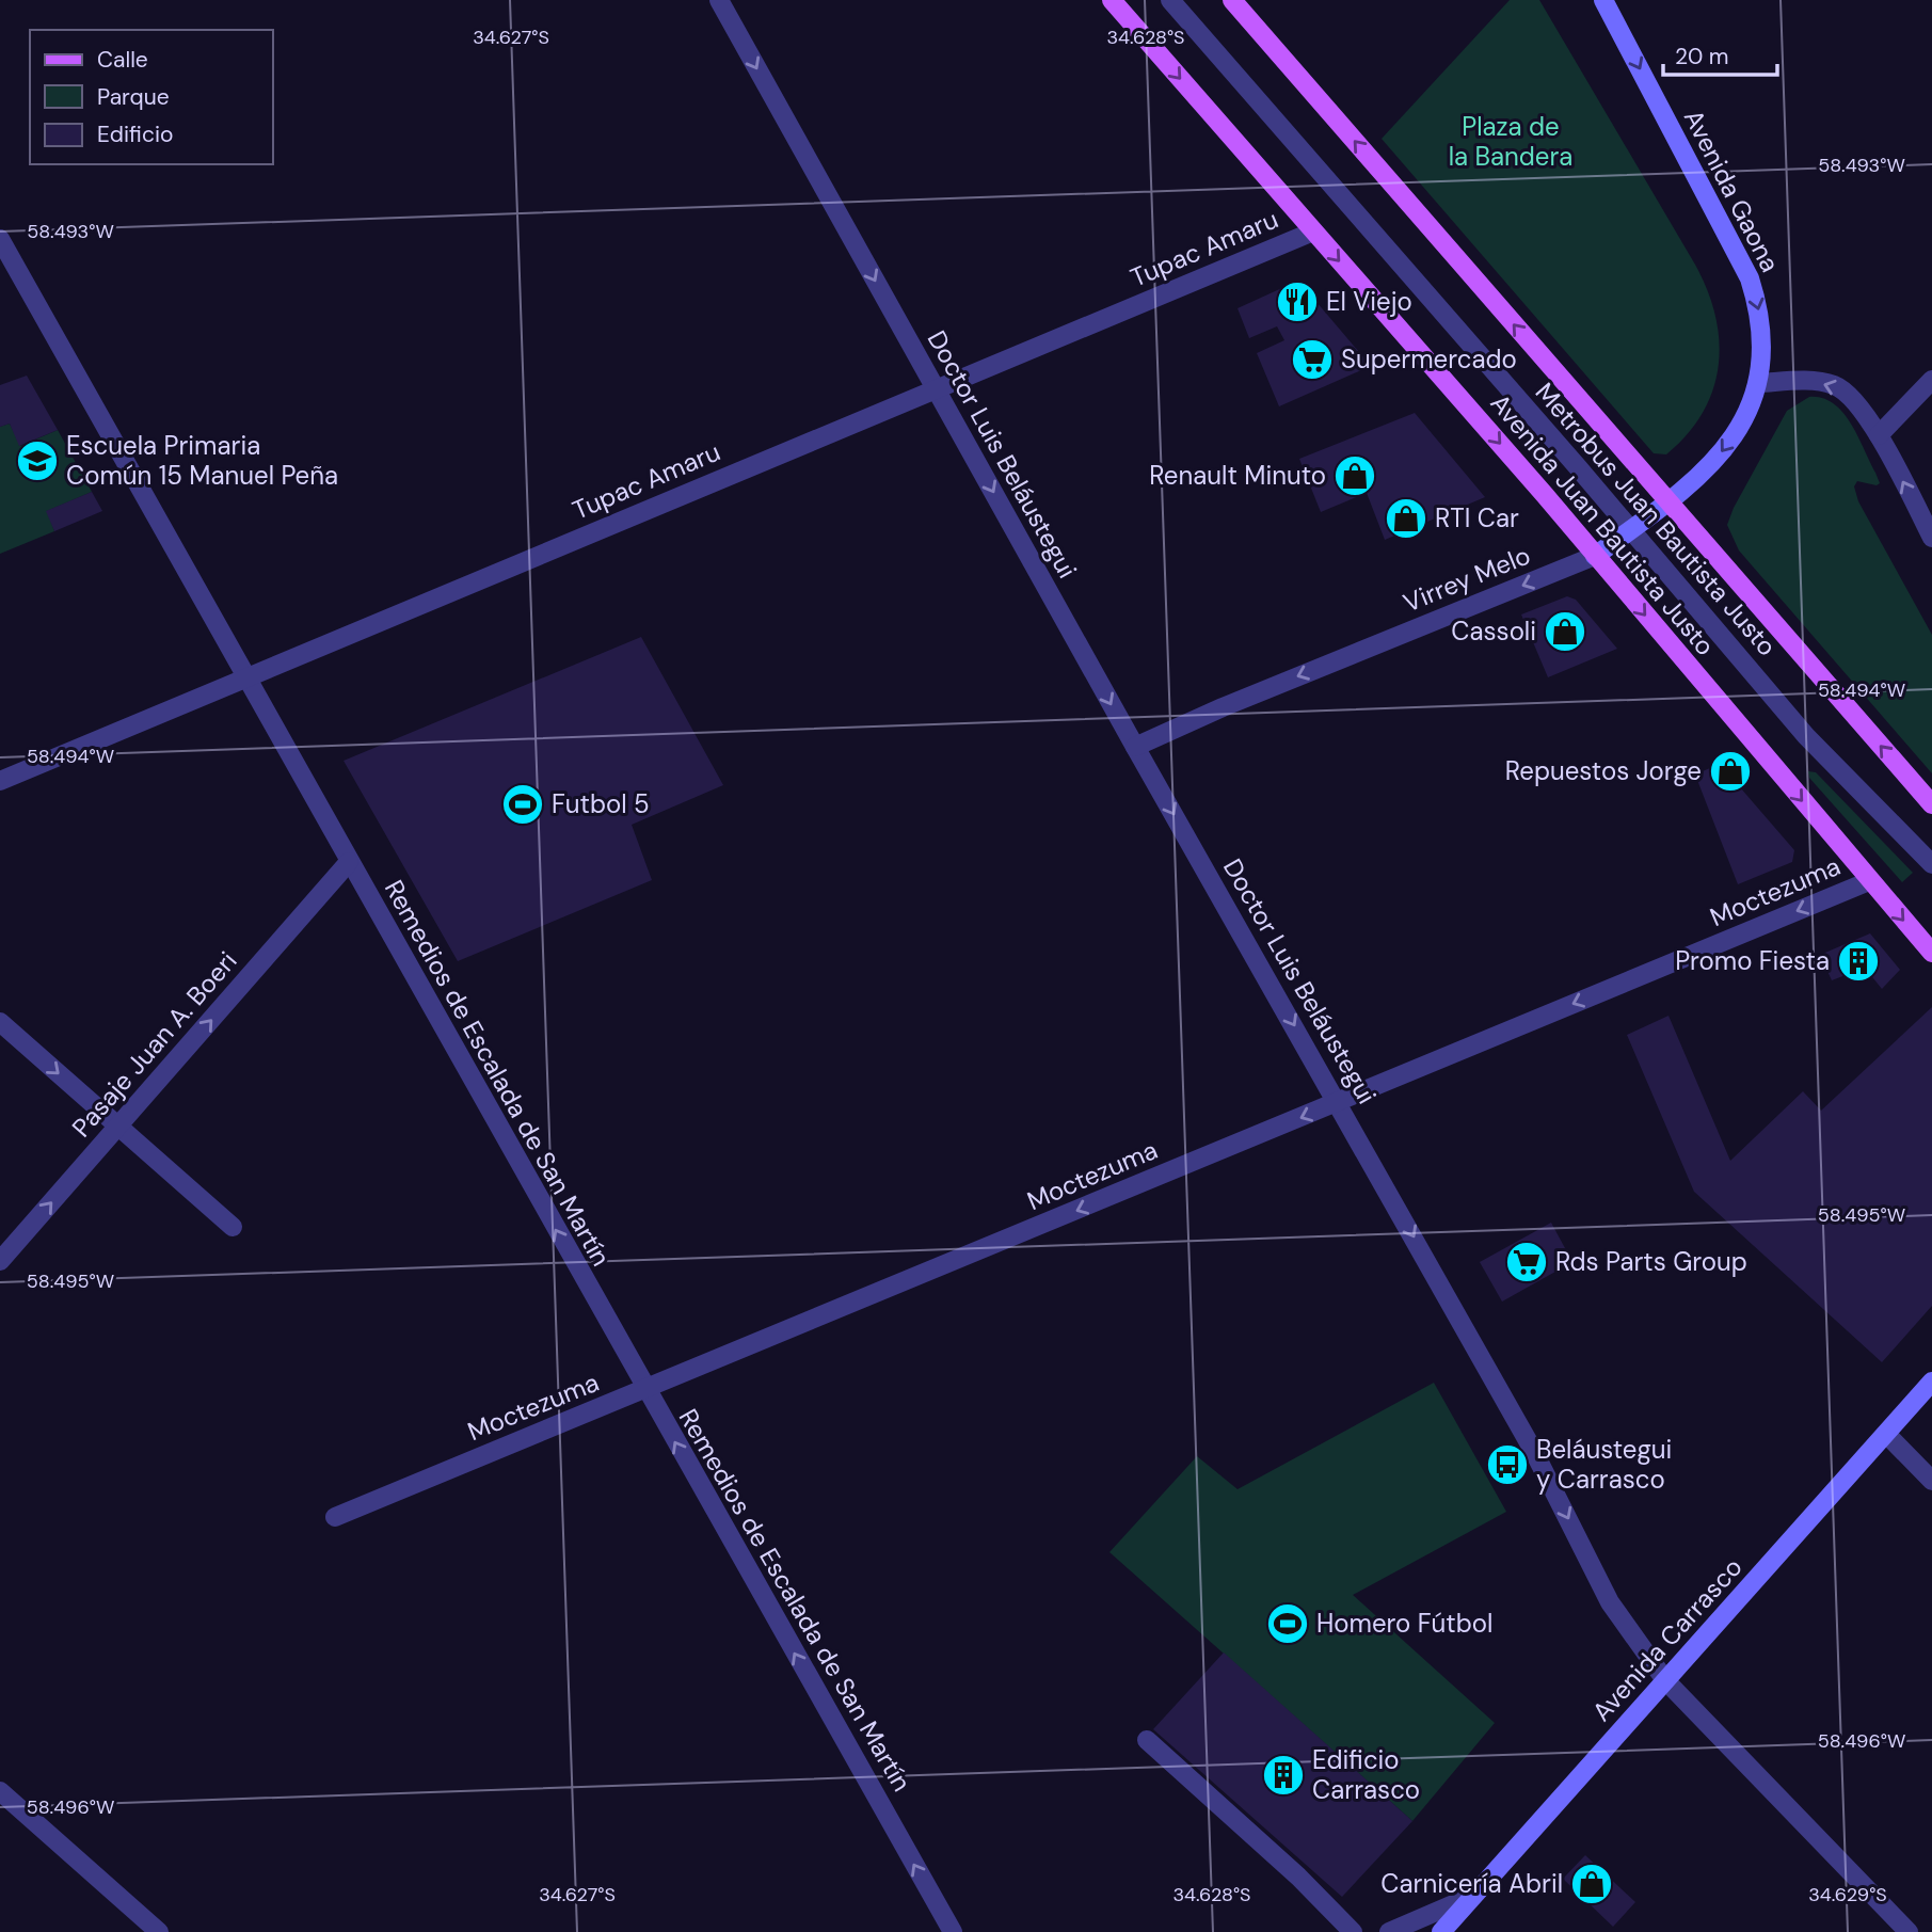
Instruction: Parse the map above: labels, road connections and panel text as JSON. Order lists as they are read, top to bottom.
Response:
{
  "streets": {
    "main road": ["Avenida Juan Bautista Justo"],
    "street": [
      "Avenida Gaona",
      "Tupac Amaru",
      "Doctor Luis Beláustegui",
      "Metrobus Juan Bautista Justo",
      "Virrey Melo",
      "Moctezuma",
      "Pasaje Juan A. Boeri",
      "Remedios de Escalada de San Martín",
      "Avenida Carrasco"
    ]
  },
  "crossings": [
    ["Avenida Gaona", "Virrey Melo"],
    ["Tupac Amaru", "Doctor Luis Beláustegui"],
    ["Tupac Amaru", "Avenida Juan Bautista Justo"],
    ["Tupac Amaru", "Remedios de Escalada de San Martín"],
    ["Doctor Luis Beláustegui", "Virrey Melo"],
    ["Doctor Luis Beláustegui", "Moctezuma"],
    ["Doctor Luis Beláustegui", "Avenida Carrasco"],
    ["Metrobus Juan Bautista Justo", "Virrey Melo"],
    ["Avenida Juan Bautista Justo", "Virrey Melo"],
    ["Avenida Juan Bautista Justo", "Moctezuma"],
    ["Moctezuma", "Remedios de Escalada de San Martín"],
    ["Pasaje Juan A. Boeri", "Remedios de Escalada de San Martín"]
  ],
  "one_way": [
    "Avenida Gaona",
    "Doctor Luis Beláustegui",
    "Virrey Melo",
    "Moctezuma",
    "Pasaje Juan A. Boeri",
    "Remedios de Escalada de San Martín"
  ],
  "parks": ["Plaza de la Bandera"],
  "places": {
    "restaurant": ["El Viejo"],
    "supermarket": ["Supermercado", "Rds Parts Group"],
    "school or university": ["Escuela Primaria Común 15 Manuel Peña"],
    "shop": [
      "Renault Minuto",
      "RTI Car",
      "Cassoli",
      "Repuestos Jorge",
      "Carnicería Abril"
    ],
    "sports": ["Futbol 5", "Homero Fútbol"],
    "building": ["Promo Fiesta", "Edificio Carrasco"],
    "bus stop": ["Beláustegui y Carrasco"]
  },
  "legend": ["Calle", "Parque", "Edificio"],
  "scale_bar": "20 m",
  "coordinates": [
    "34.627°S",
    "34.628°S",
    "58.493°W",
    "58.494°W",
    "58.495°W",
    "58.496°W",
    "34.629°S"
  ]
}
